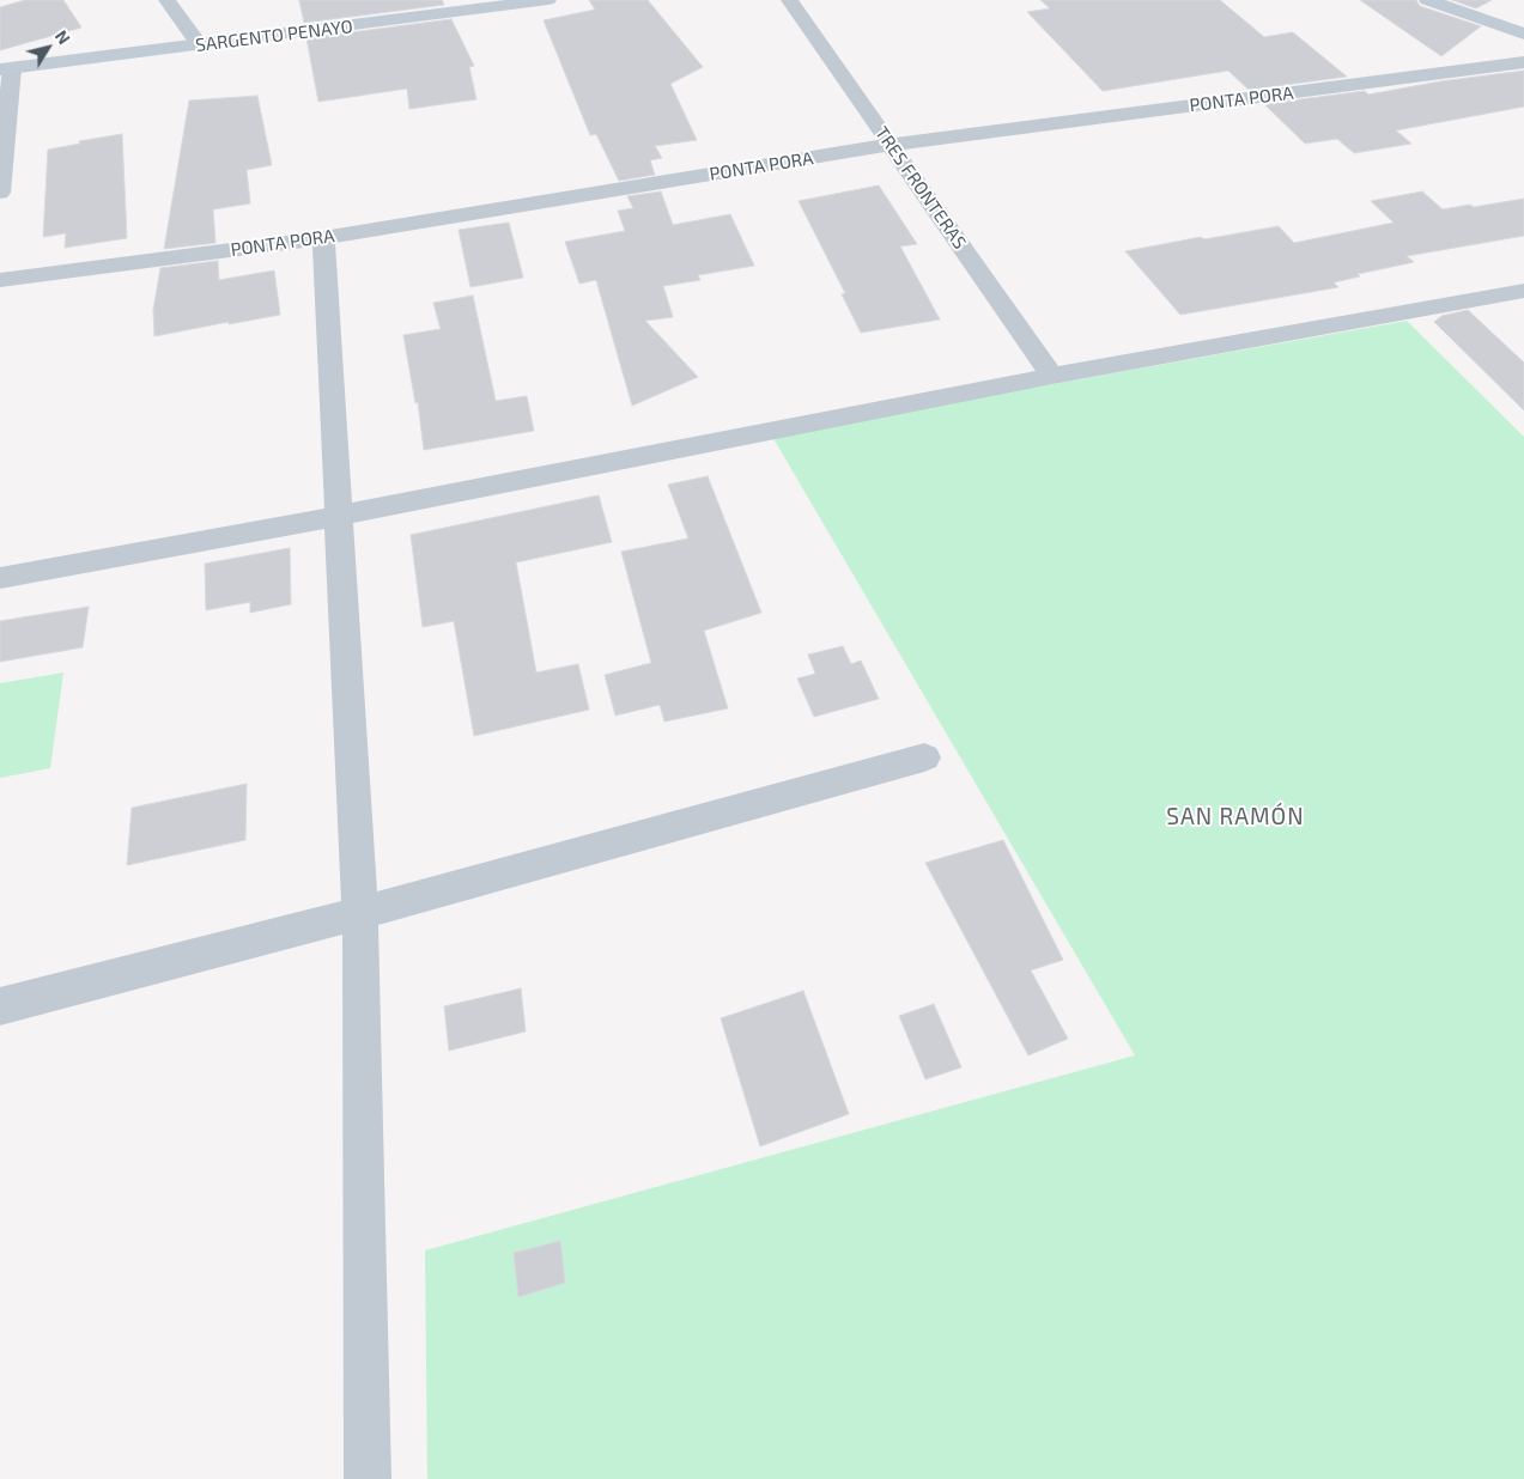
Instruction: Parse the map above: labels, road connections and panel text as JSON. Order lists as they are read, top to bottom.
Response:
{
  "streets": {
    "street": ["SARGENTO PENAYO", "PONTA PORA", "TRES FRONTERAS"]
  },
  "crossings": [
    ["PONTA PORA", "TRES FRONTERAS"]
  ],
  "districts": ["SAN RAMÓN"],
  "north": "top right"
}
